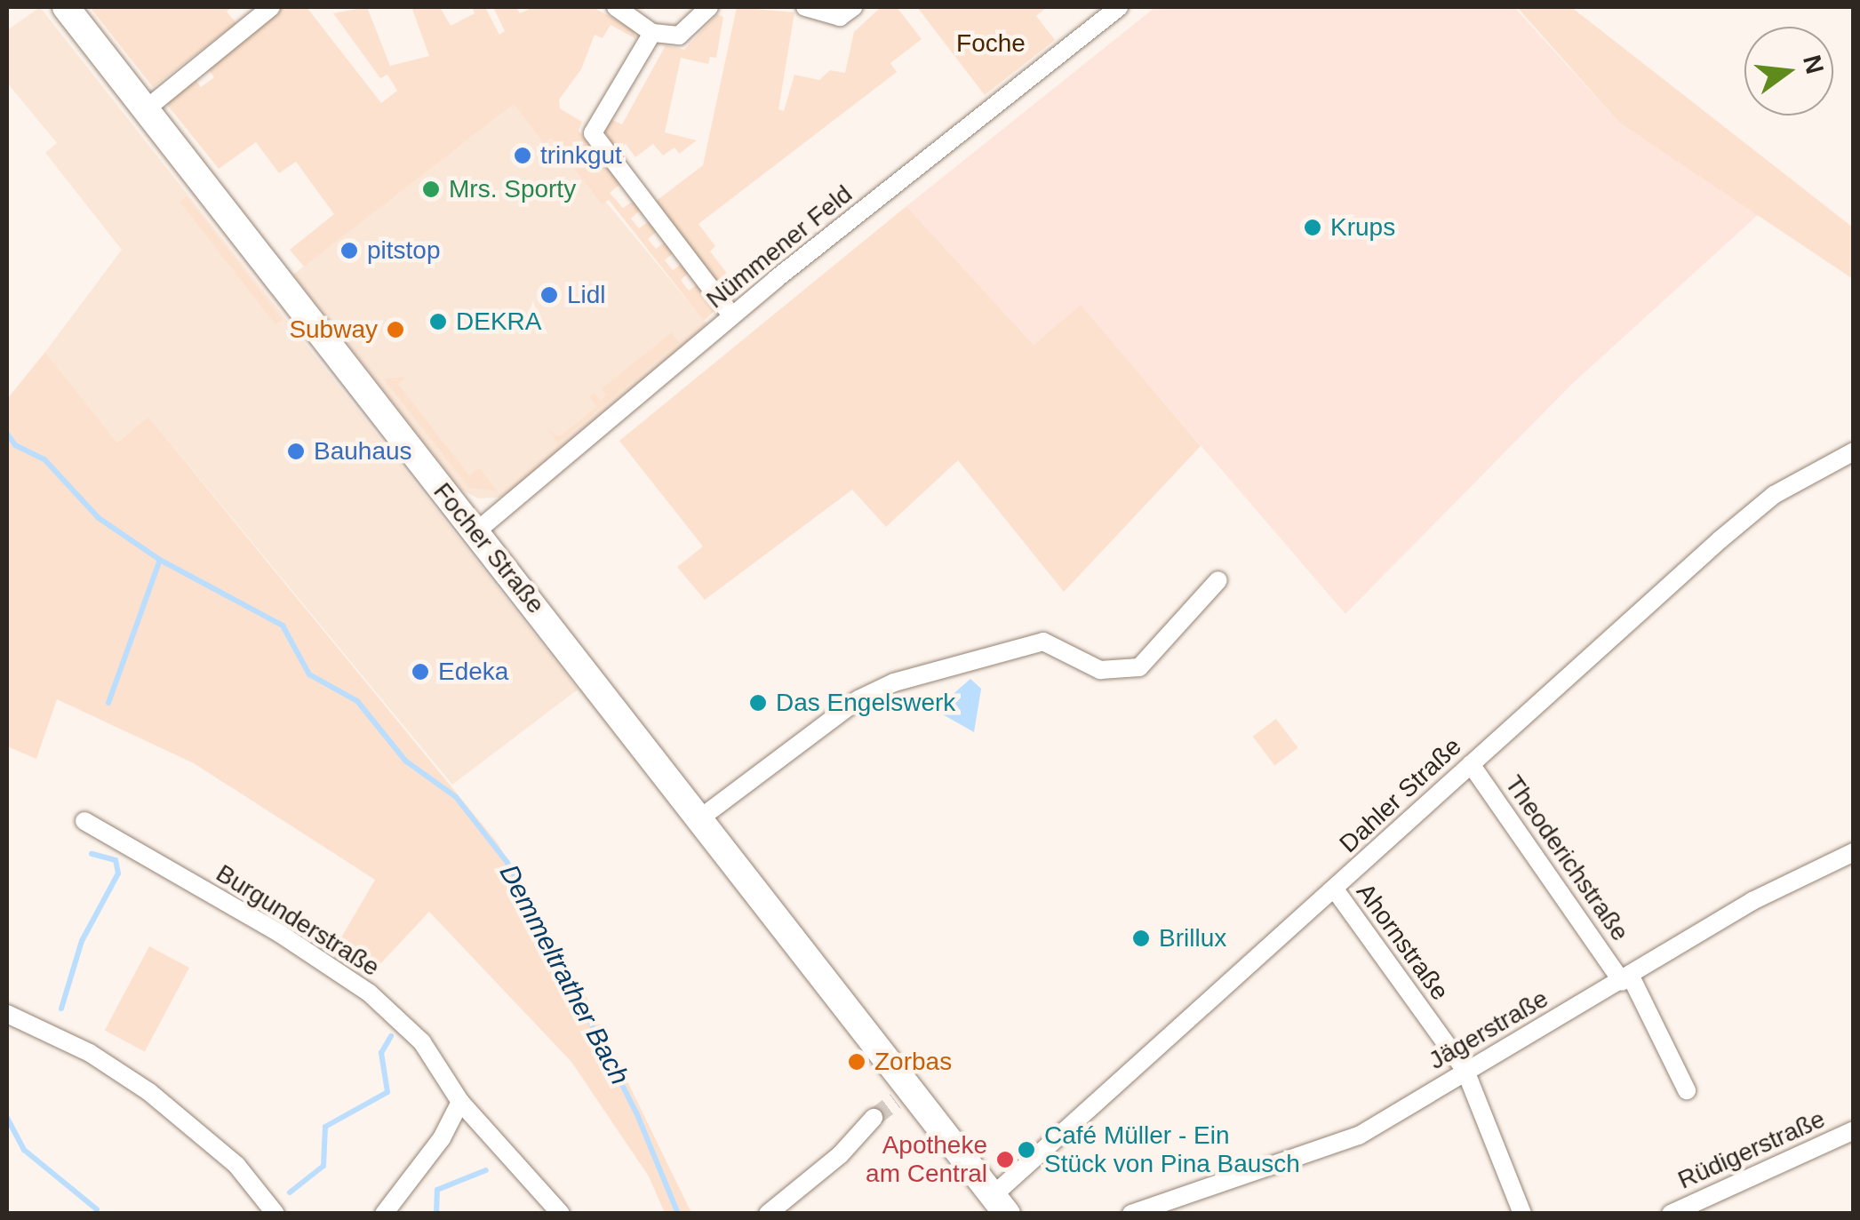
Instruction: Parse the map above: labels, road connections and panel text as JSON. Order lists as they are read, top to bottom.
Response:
{
  "streets": {
    "main road": ["Focher Straße"],
    "street": [
      "Nümmener Feld",
      "Dahler Straße",
      "Theoderichstraße",
      "Burgunderstraße",
      "Ahornstraße",
      "Jägerstraße",
      "Rüdigerstraße"
    ]
  },
  "crossings": [
    ["Nümmener Feld", "Focher Straße"],
    ["Focher Straße", "Dahler Straße"],
    ["Dahler Straße", "Theoderichstraße"],
    ["Dahler Straße", "Ahornstraße"],
    ["Theoderichstraße", "Jägerstraße"],
    ["Ahornstraße", "Jägerstraße"]
  ],
  "water": ["Demmeltrather Bach"],
  "parks": ["Foche"],
  "places": [
    "trinkgut",
    "Mrs. Sporty",
    "Krups",
    "pitstop",
    "Lidl",
    "DEKRA",
    "Subway",
    "Bauhaus",
    "Edeka",
    "Das Engelswerk",
    "Brillux",
    "Zorbas",
    "Café Müller - Ein Stück von Pina Bausch",
    "Apotheke am Central"
  ],
  "north": "right"
}
